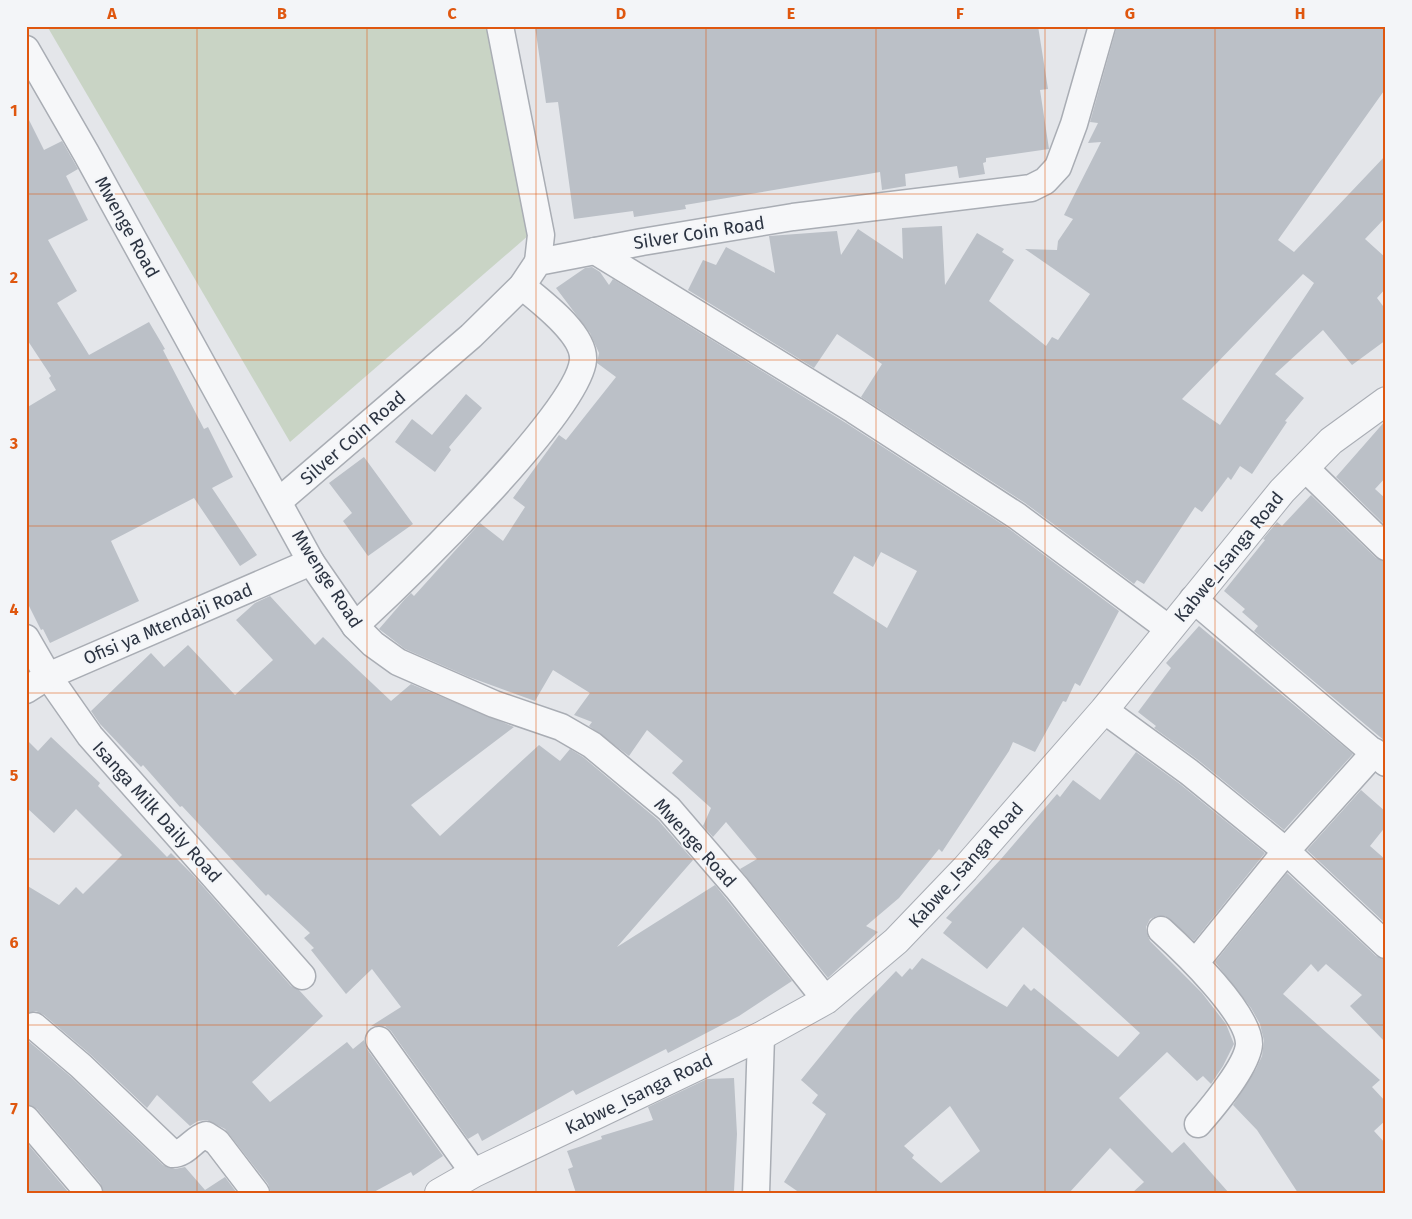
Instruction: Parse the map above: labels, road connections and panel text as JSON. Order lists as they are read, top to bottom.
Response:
{
  "streets": {
    "street": [
      "Mwenge Road",
      "Silver Coin Road",
      "Kabwe_Isanga Road",
      "Ofisi ya Mtendaji Road",
      "Isanga Milk Daily Road"
    ]
  },
  "crossings": [
    ["Mwenge Road", "Silver Coin Road"],
    ["Mwenge Road", "Kabwe_Isanga Road"],
    ["Mwenge Road", "Ofisi ya Mtendaji Road"],
    ["Ofisi ya Mtendaji Road", "Isanga Milk Daily Road"]
  ],
  "grid": {
    "columns": [
      "A",
      "B",
      "C",
      "D",
      "E",
      "F",
      "G",
      "H"
    ],
    "rows": [
      "1",
      "2",
      "3",
      "4",
      "5",
      "6",
      "7"
    ]
  }
}
